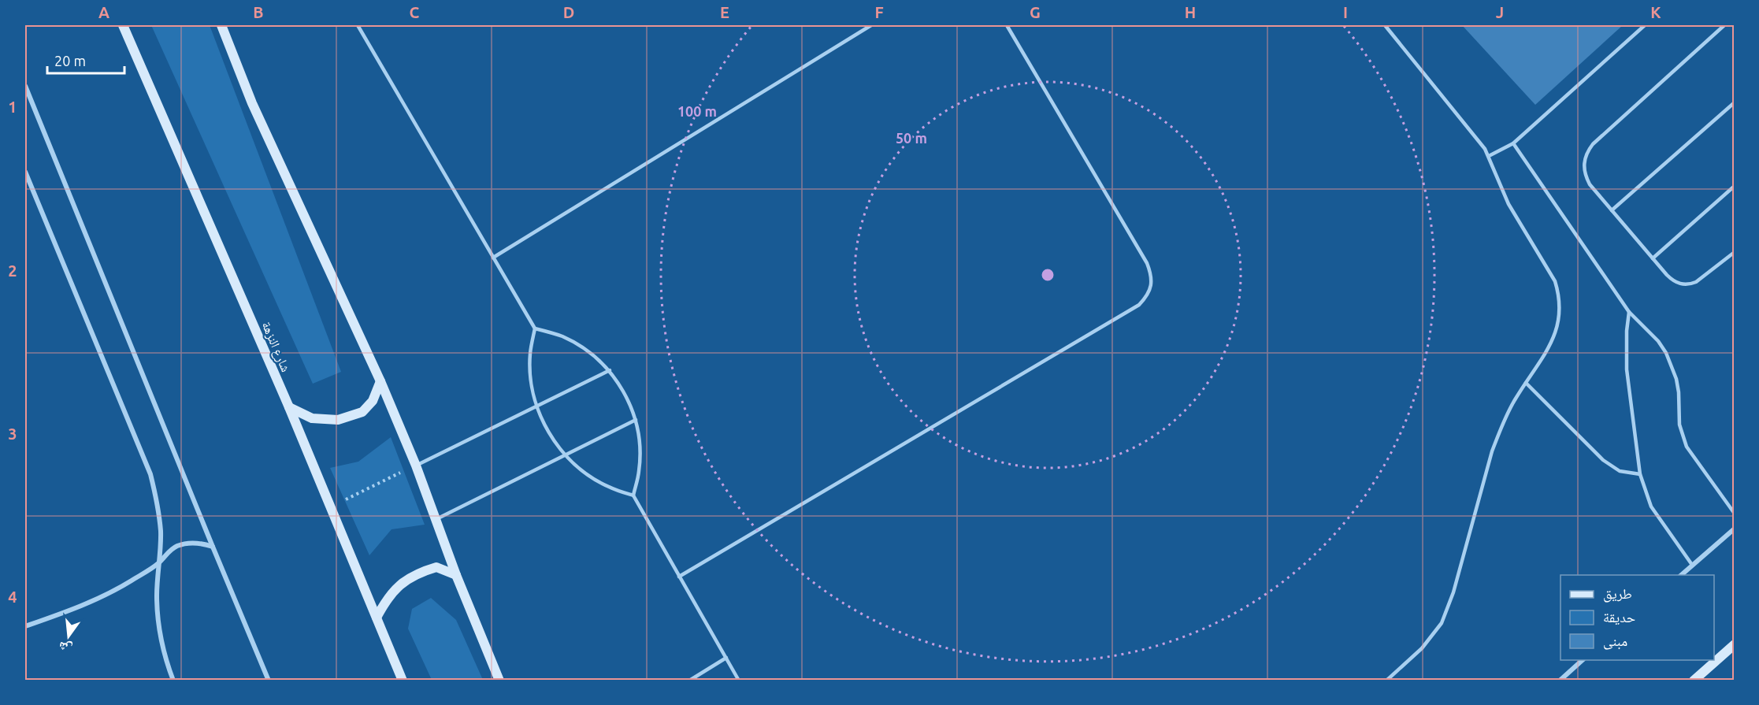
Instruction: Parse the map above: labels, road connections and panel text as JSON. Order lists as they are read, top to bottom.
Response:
{
  "streets": {
    "main road": ["شارع النزهة"]
  },
  "legend": ["طريق", "حديقة", "مبنى"],
  "scale_bar": "20 m",
  "north": "bottom",
  "grid": {
    "columns": [
      "A",
      "B",
      "C",
      "D",
      "E",
      "F",
      "G",
      "H",
      "I",
      "J",
      "K"
    ],
    "rows": [
      "1",
      "2",
      "3",
      "4"
    ]
  },
  "rings": ["100 m", "50 m"]
}
